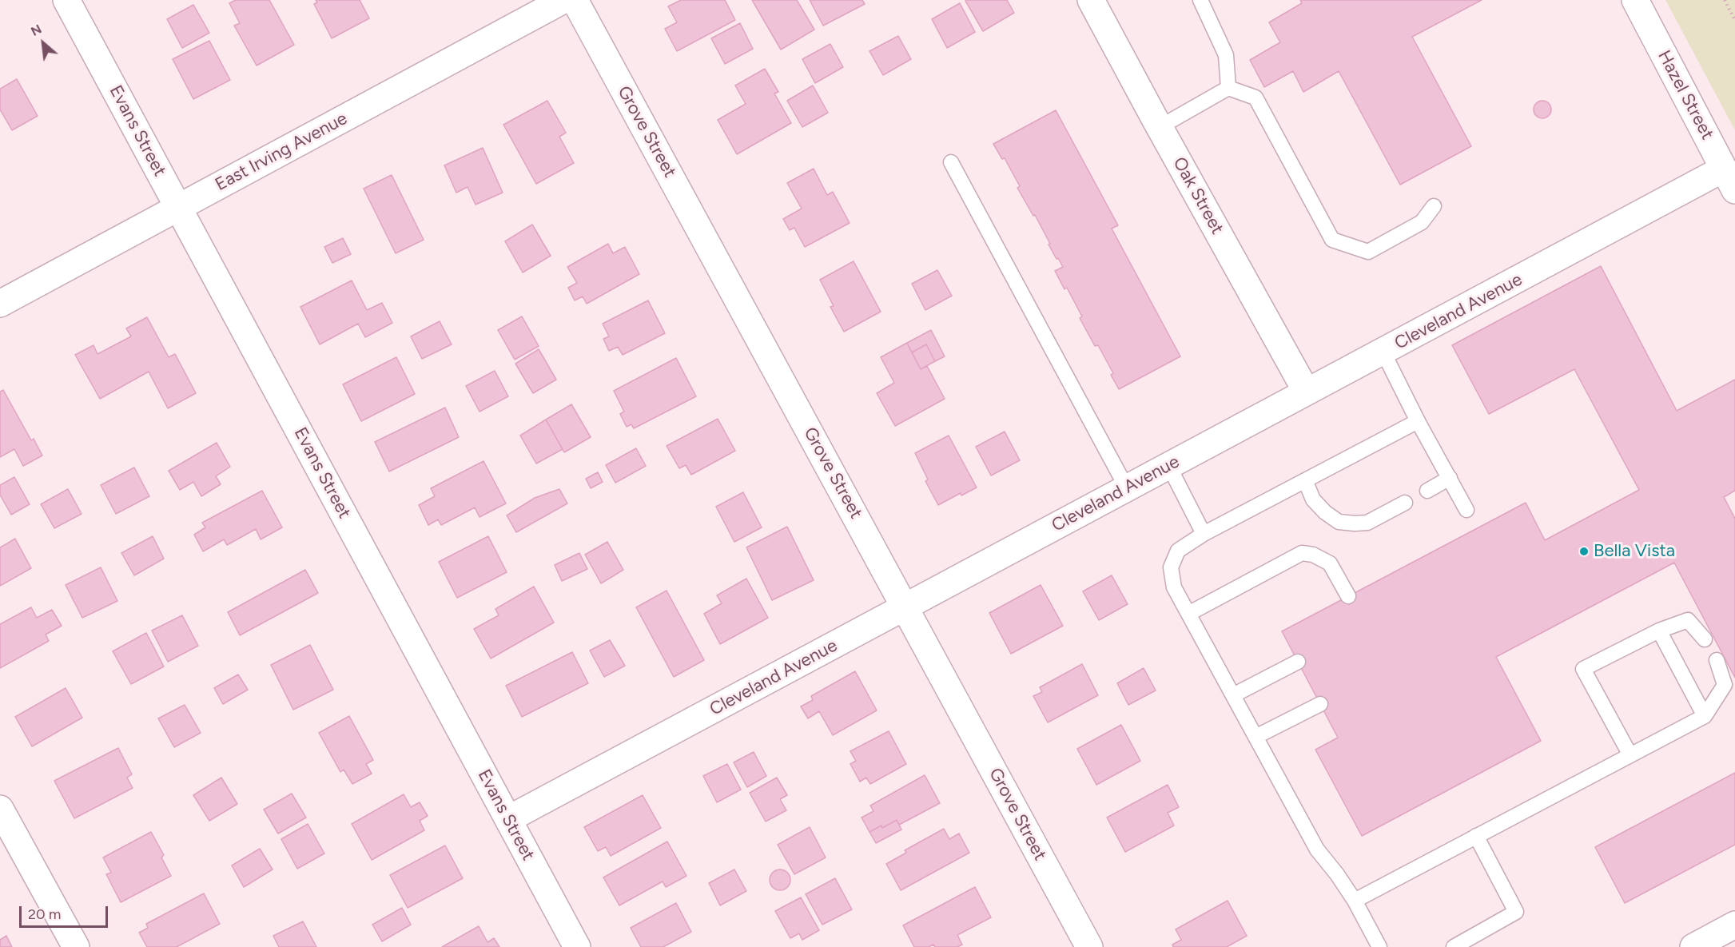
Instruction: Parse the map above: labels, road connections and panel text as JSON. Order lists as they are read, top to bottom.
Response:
{
  "streets": {
    "street": [
      "Hazel Street",
      "Evans Street",
      "Grove Street",
      "East Irving Avenue",
      "Oak Street",
      "Cleveland Avenue"
    ]
  },
  "crossings": [
    ["Hazel Street", "Cleveland Avenue"],
    ["Evans Street", "East Irving Avenue"],
    ["Evans Street", "Cleveland Avenue"],
    ["Grove Street", "Cleveland Avenue"],
    ["Oak Street", "Cleveland Avenue"]
  ],
  "places": ["Bella Vista"],
  "scale_bar": "20 m",
  "north": "top left"
}
